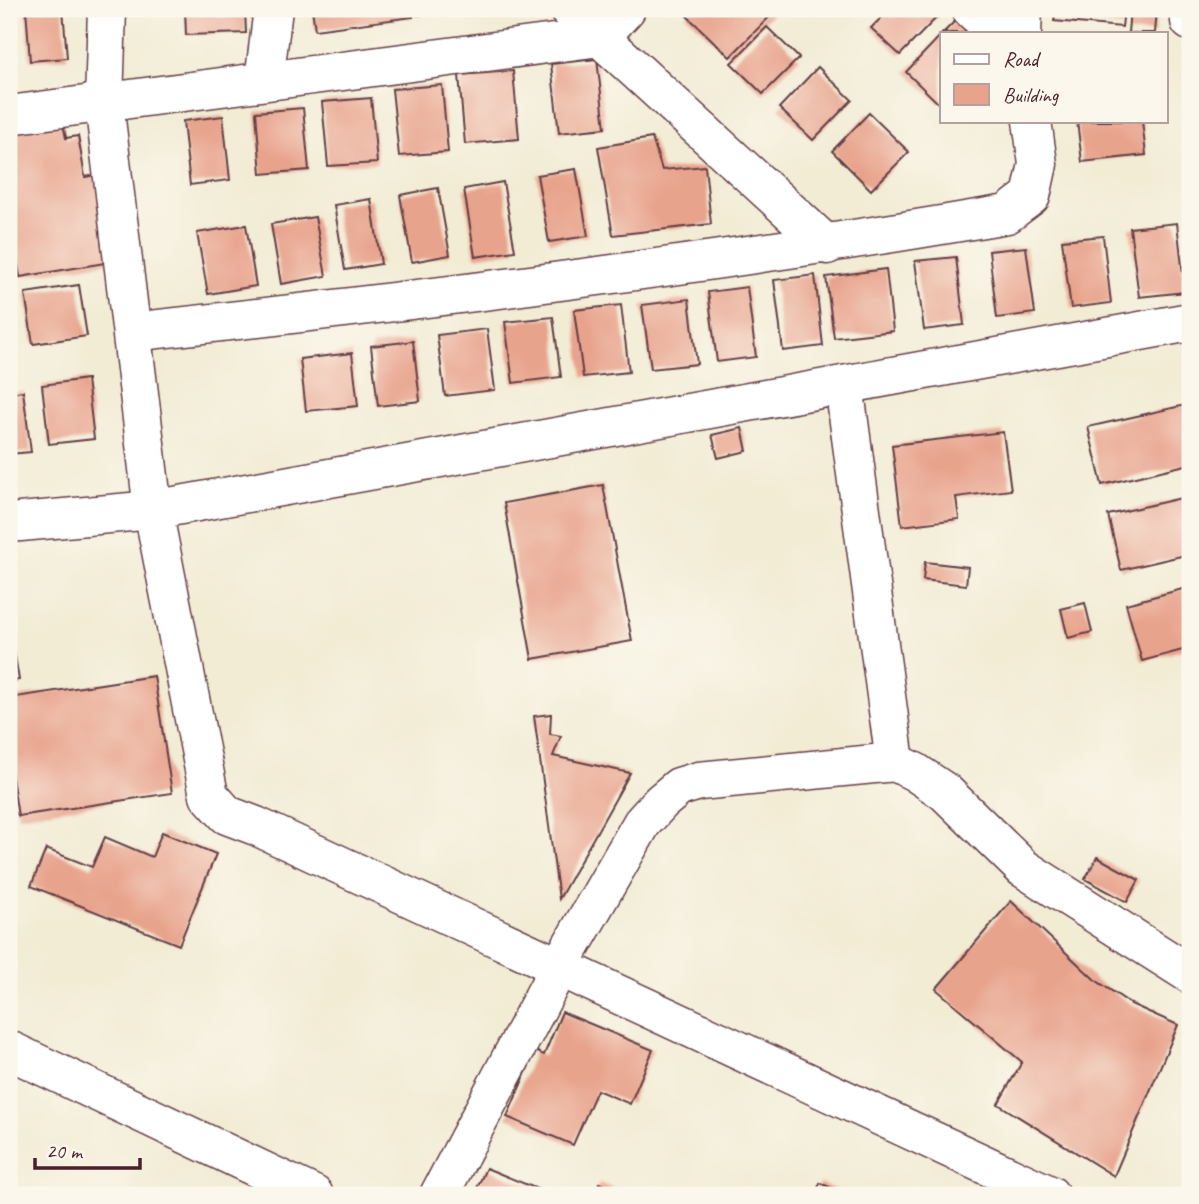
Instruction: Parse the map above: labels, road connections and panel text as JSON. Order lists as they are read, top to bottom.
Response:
{
  "legend": ["Road", "Building"],
  "scale_bar": "20 m"
}
